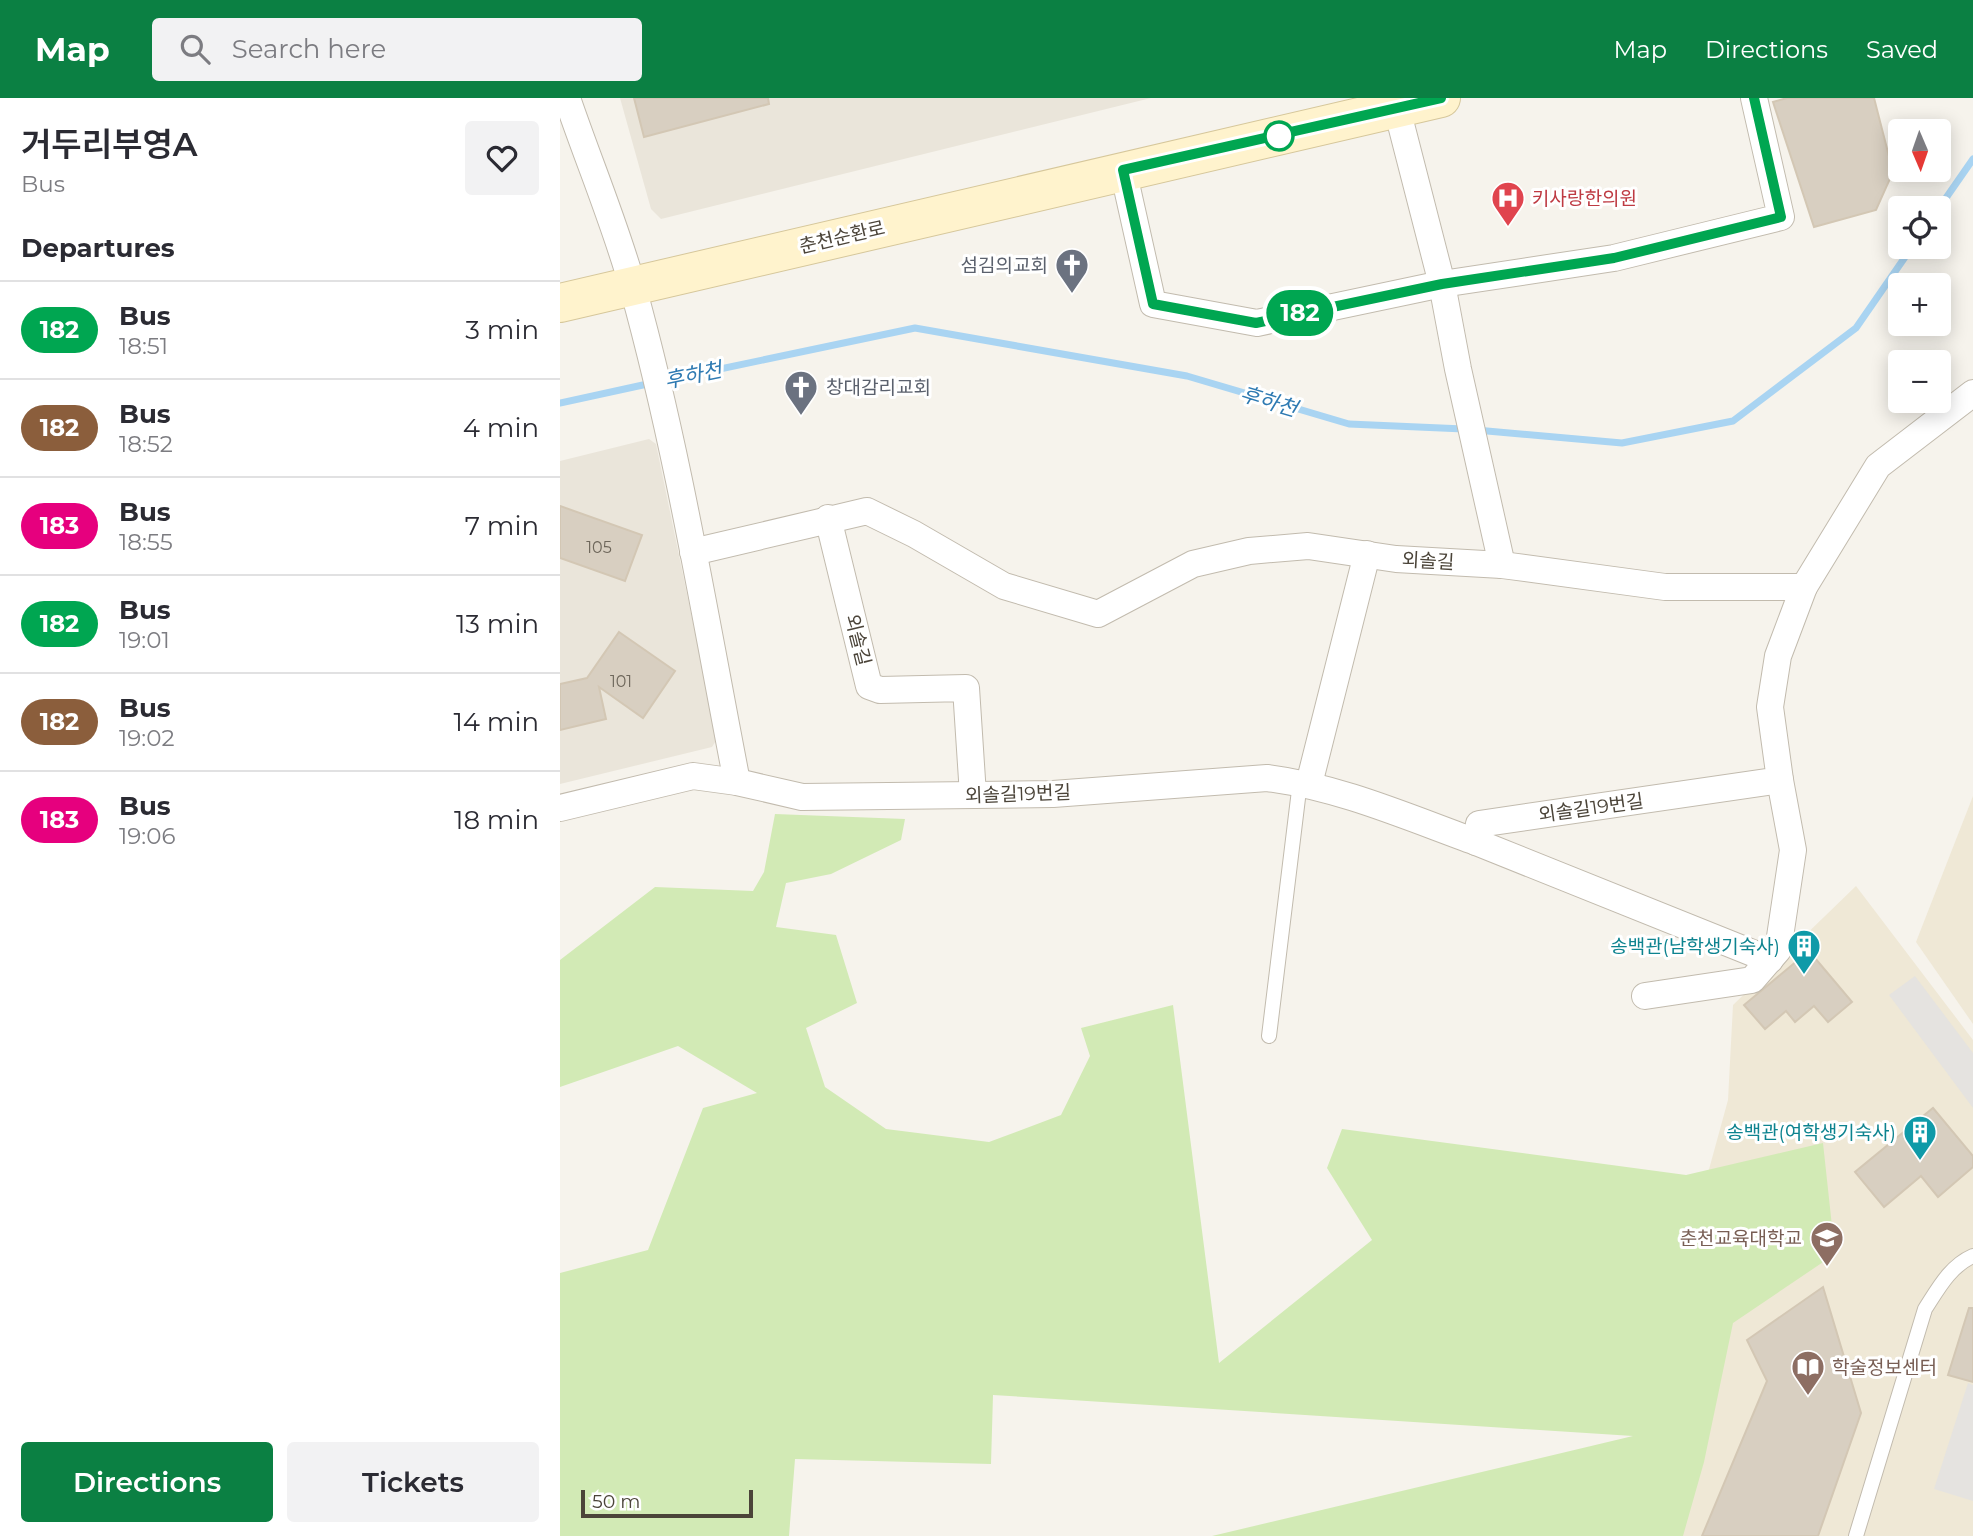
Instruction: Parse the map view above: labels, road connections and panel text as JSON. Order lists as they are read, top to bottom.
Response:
{
  "streets": {
    "street": ["춘천순환로", "외솔길", "외솔길19번길"]
  },
  "crossings": [
    ["외솔길", "외솔길19번길"]
  ],
  "water": ["후하천"],
  "places": {
    "hospital": ["키사랑한의원"],
    "church": ["섬김의교회", "창대감리교회"],
    "building": ["송백관(남학생기숙사)", "송백관(여학생기숙사)"],
    "school or university": ["춘천교육대학교"],
    "library": ["학술정보센터"]
  },
  "lines": ["bus line 182"],
  "house_numbers": ["105", "101"],
  "scale_bar": "50 m",
  "north": "bottom",
  "page": {
    "header": "Map",
    "search": "Search here",
    "nav": ["Map", "Directions", "Saved"],
    "heading": [
      ["거두리부영A", "Bus"],
      "Departures"
    ],
    "on_map": "182",
    "map_buttons": ["+", "−"],
    "list": [
      {
        "mark": "182",
        "name": "Bus",
        "note": "18:51",
        "value": "3 min"
      },
      {
        "mark": "182",
        "name": "Bus",
        "note": "18:52",
        "value": "4 min"
      },
      {
        "mark": "183",
        "name": "Bus",
        "note": "18:55",
        "value": "7 min"
      },
      {
        "mark": "182",
        "name": "Bus",
        "note": "19:01",
        "value": "13 min"
      },
      {
        "mark": "182",
        "name": "Bus",
        "note": "19:02",
        "value": "14 min"
      },
      {
        "mark": "183",
        "name": "Bus",
        "note": "19:06",
        "value": "18 min"
      }
    ],
    "buttons": ["Directions", "Tickets"],
    "scale": "50 m"
  }
}
